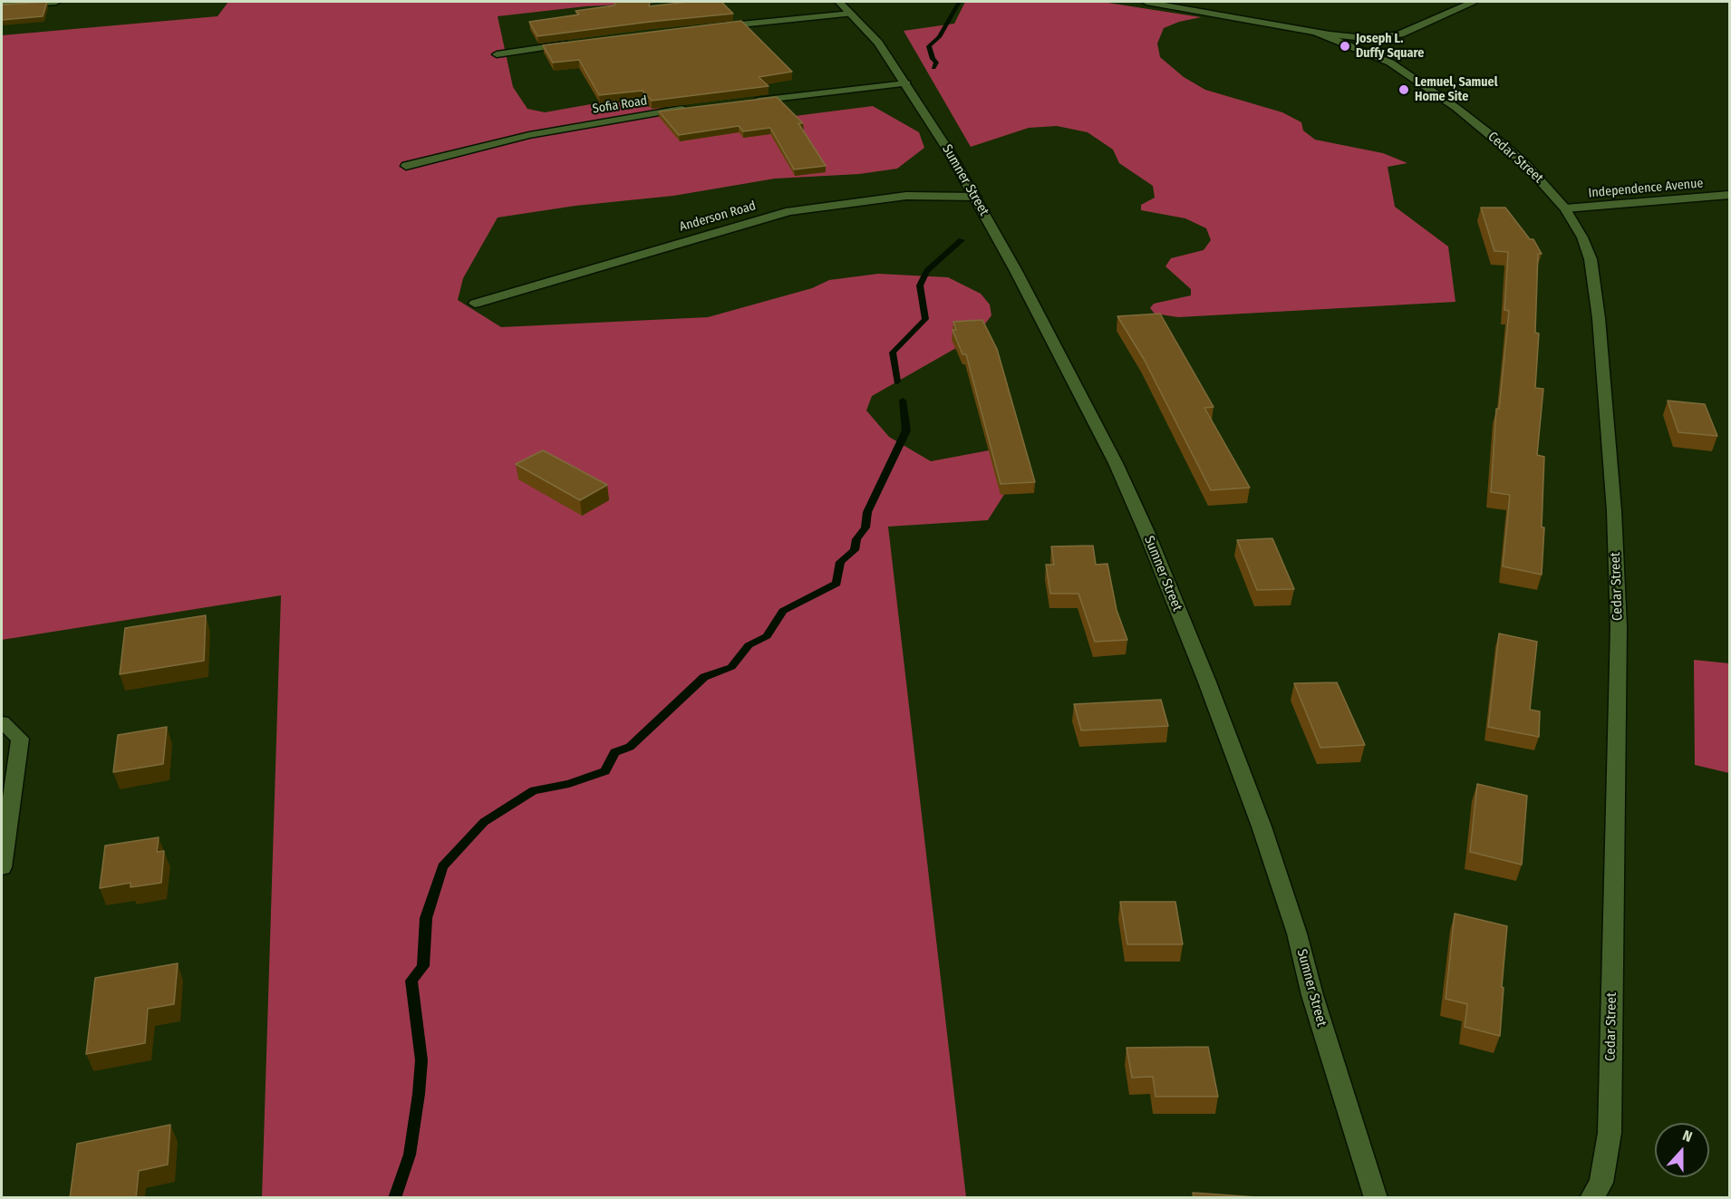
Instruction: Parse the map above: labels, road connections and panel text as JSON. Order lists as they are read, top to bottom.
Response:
{
  "streets": {
    "street": [
      "Sofia Road",
      "Cedar Street",
      "Sumner Street",
      "Independence Avenue",
      "Anderson Road"
    ]
  },
  "crossings": [
    ["Cedar Street", "Independence Avenue"],
    ["Sumner Street", "Anderson Road"]
  ],
  "places": ["Joseph L. Duffy Square", "Lemuel, Samuel Home Site"],
  "north": "top"
}
